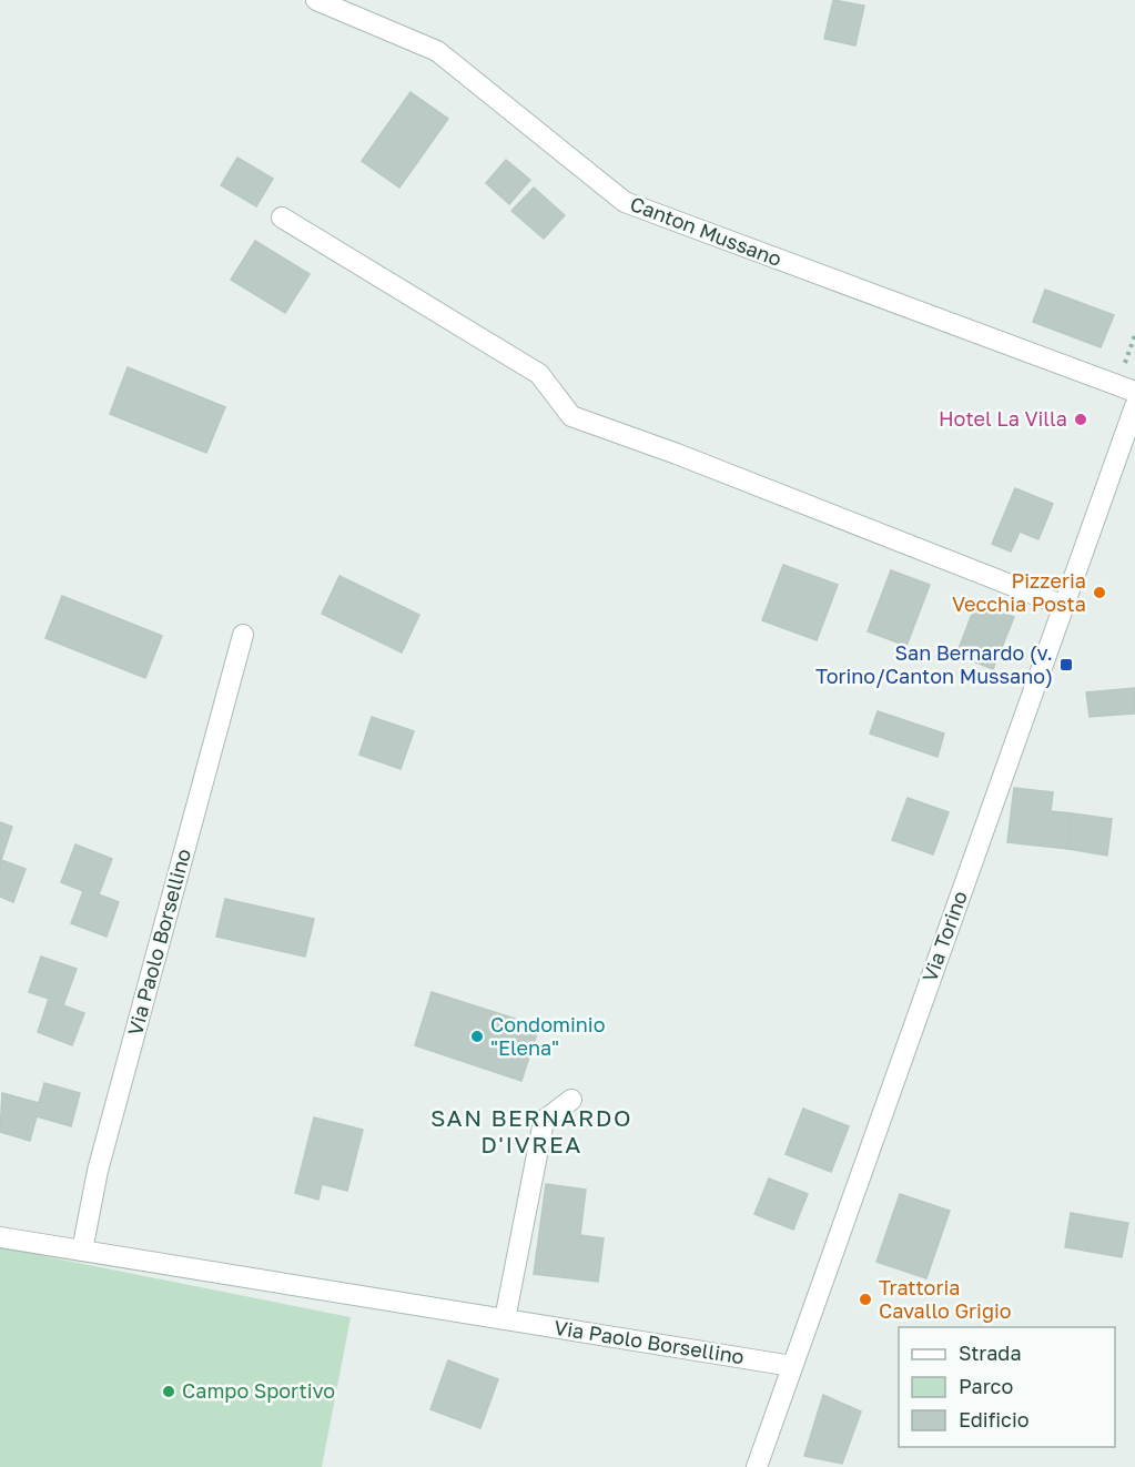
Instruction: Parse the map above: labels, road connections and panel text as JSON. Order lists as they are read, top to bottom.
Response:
{
  "streets": {
    "street": ["Canton Mussano", "Via Torino", "Via Paolo Borsellino"]
  },
  "crossings": [
    ["Via Torino", "Via Paolo Borsellino"]
  ],
  "districts": ["SAN BERNARDO D'IVREA"],
  "places": {
    "other": [
      "Hotel La Villa",
      "Pizzeria Vecchia Posta",
      "Condominio \"Elena\"",
      "Trattoria Cavallo Grigio",
      "Campo Sportivo"
    ],
    "transit": ["San Bernardo (v. Torino/Canton Mussano)"]
  },
  "legend": ["Strada", "Parco", "Edificio"]
}
